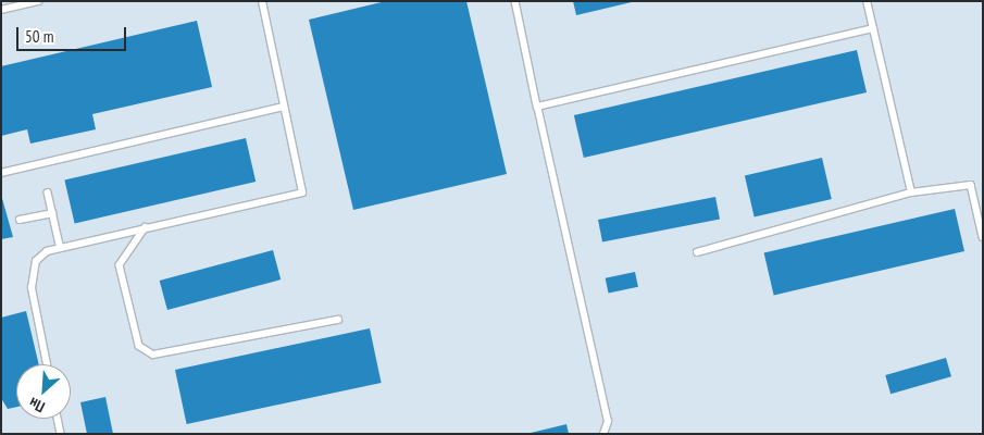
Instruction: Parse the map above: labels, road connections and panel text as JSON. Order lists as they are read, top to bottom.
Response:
{
  "scale_bar": "50 m",
  "north": "bottom left"
}
